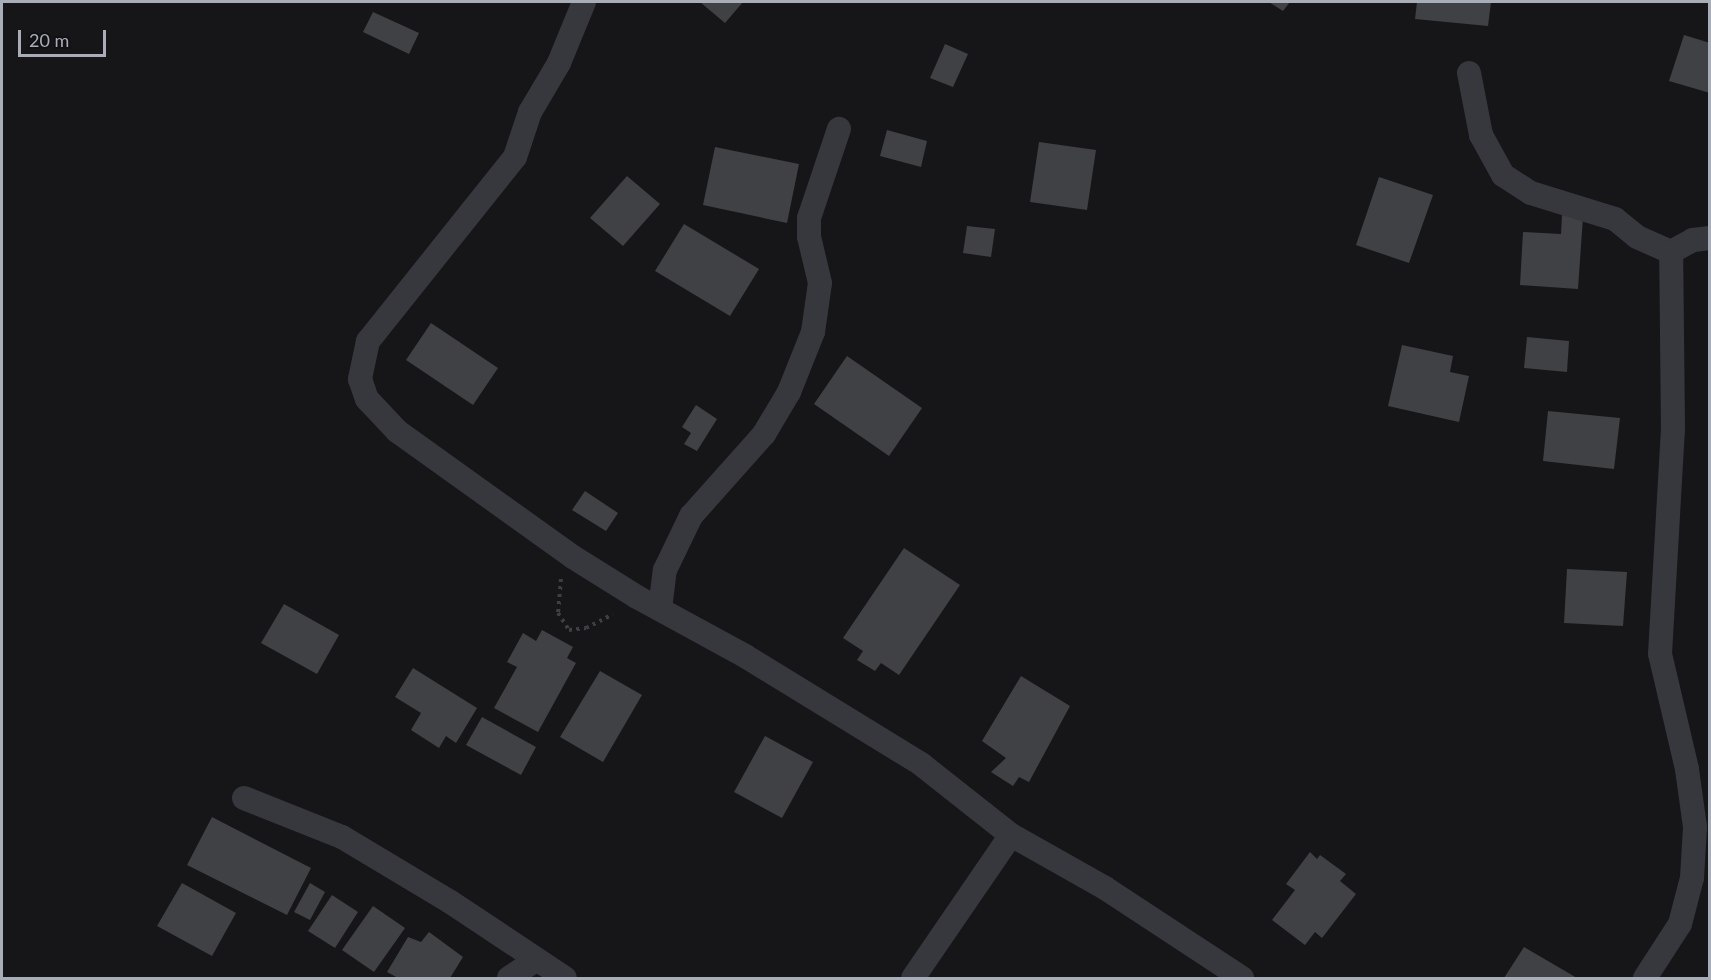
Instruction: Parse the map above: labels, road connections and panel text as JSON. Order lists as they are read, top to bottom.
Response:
{
  "scale_bar": "20 m"
}
